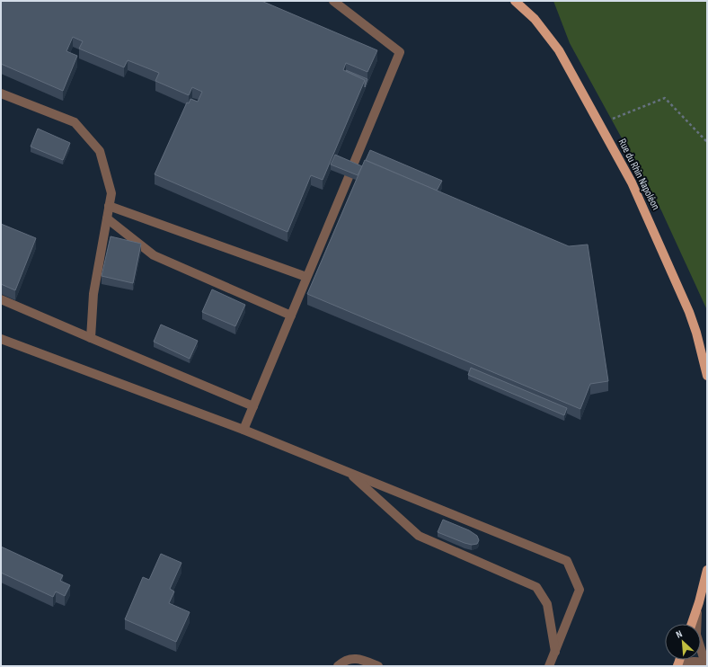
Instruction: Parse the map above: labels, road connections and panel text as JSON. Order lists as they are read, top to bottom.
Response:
{
  "streets": {
    "main road": ["Rue du Rhin Napoléon"]
  },
  "north": "top left"
}
